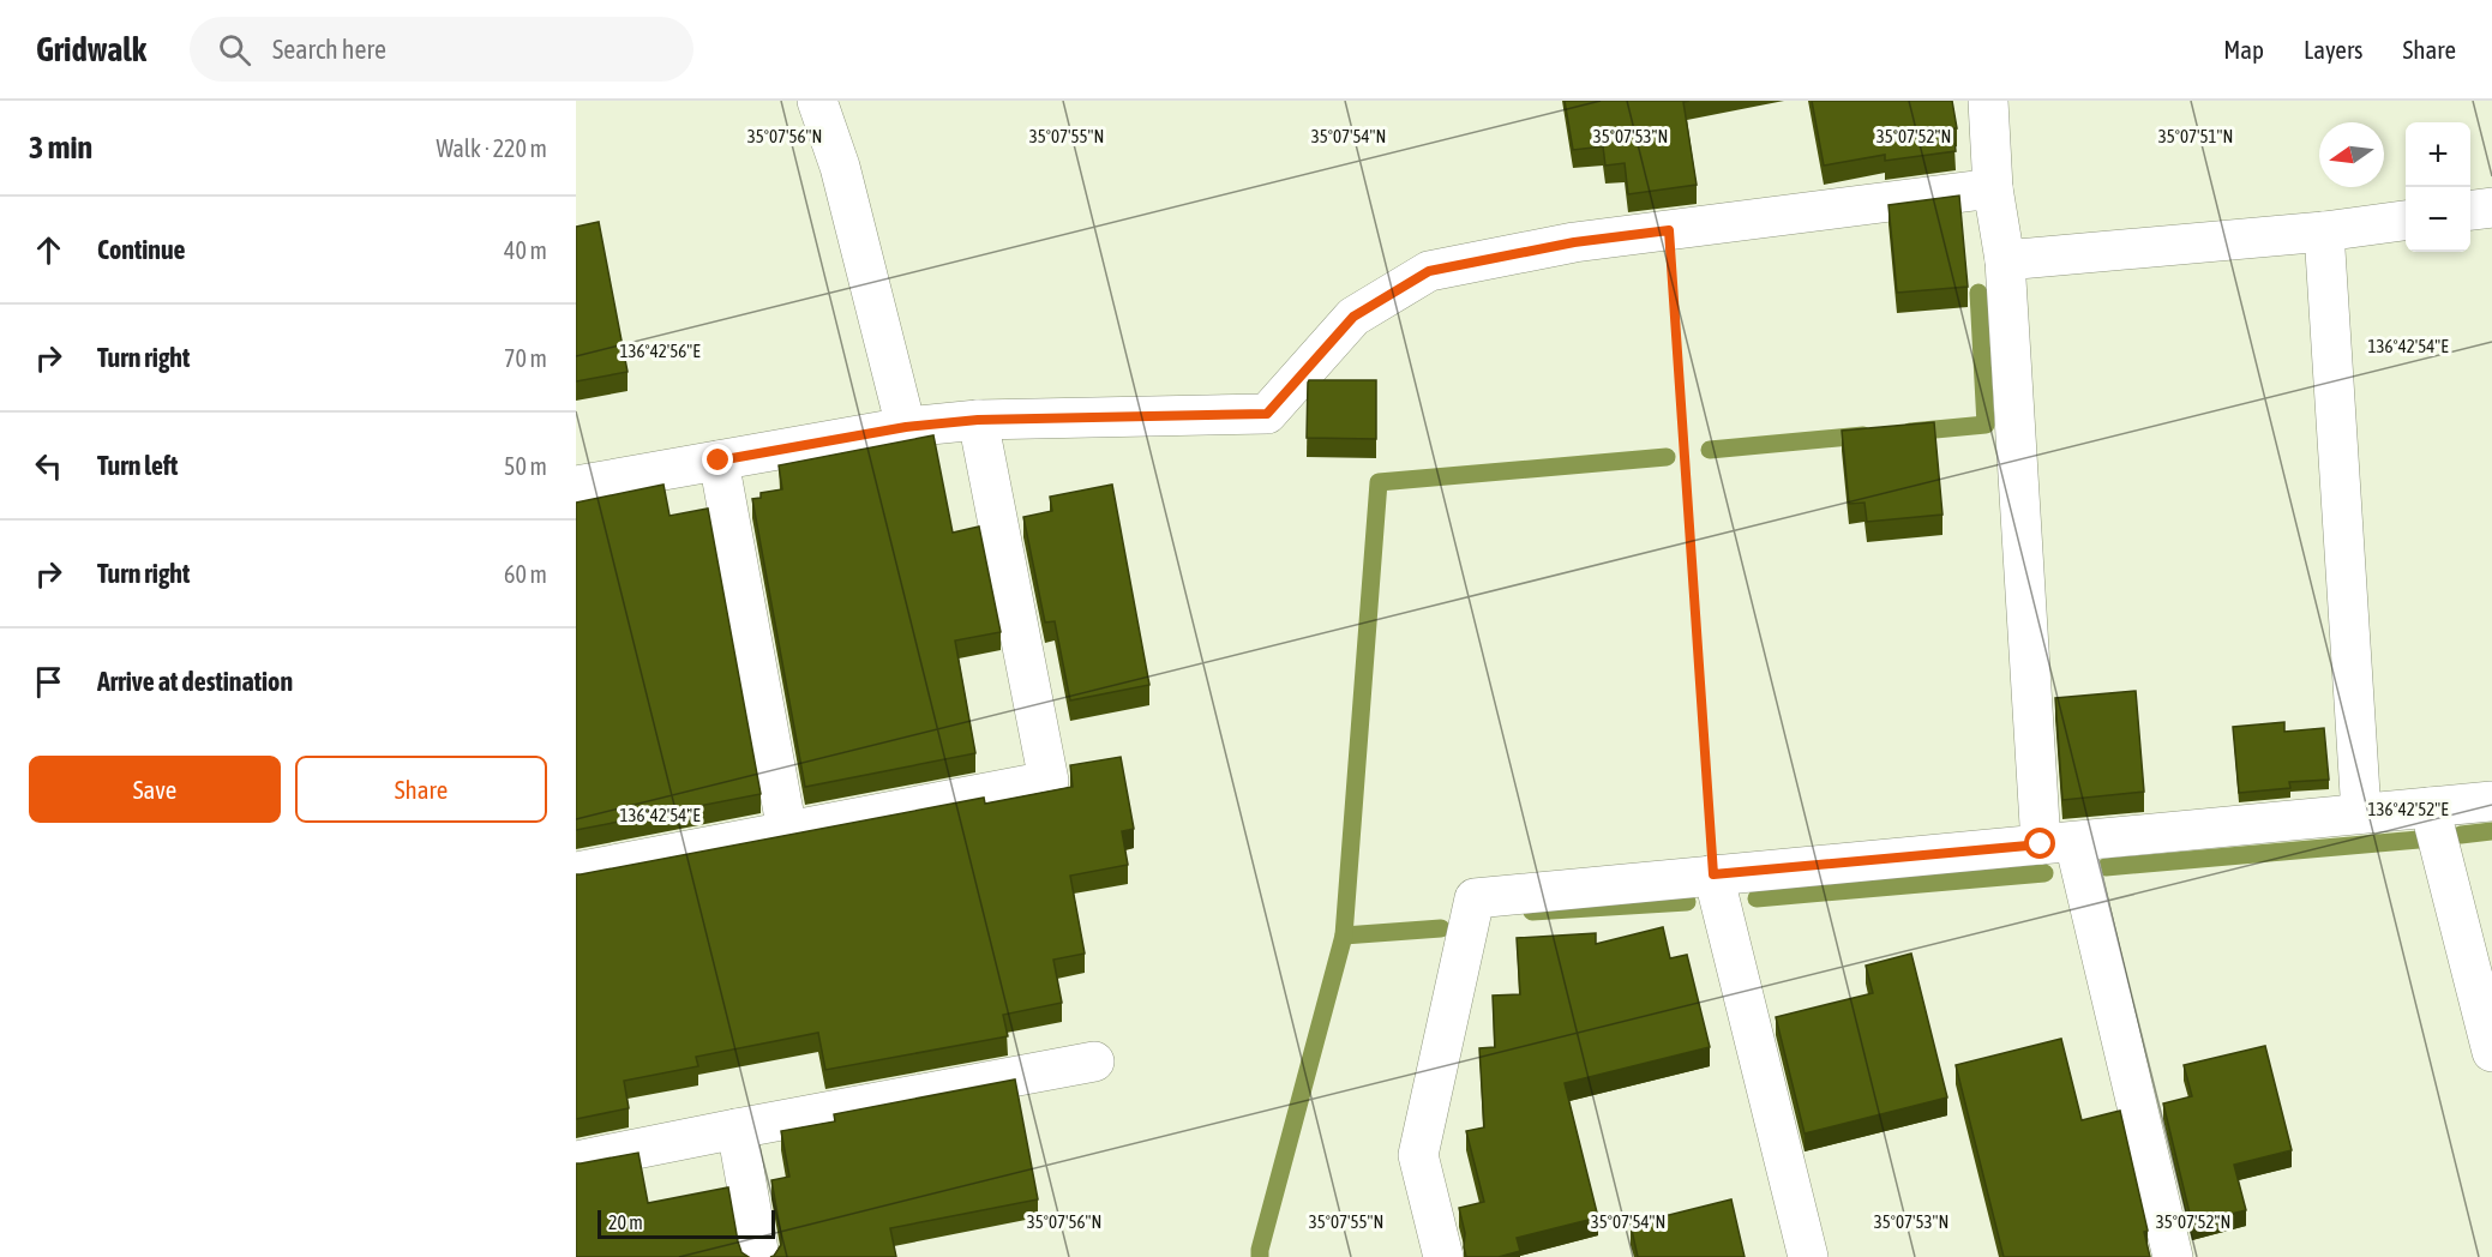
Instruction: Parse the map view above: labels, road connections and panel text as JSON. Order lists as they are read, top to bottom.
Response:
{
  "scale_bar": "20 m",
  "north": "left",
  "page": {
    "header": "Gridwalk",
    "search": "Search here",
    "nav": ["Map", "Layers", "Share"],
    "heading": ["3 min", "Walk · 220 m"],
    "map_buttons": ["+", "−"],
    "list": [
      ["Continue", "40 m"],
      ["Turn right", "70 m"],
      ["Turn left", "50 m"],
      ["Turn right", "60 m"],
      "Arrive at destination"
    ],
    "buttons": ["Save", "Share"],
    "scale": "20 m"
  },
  "coordinates": [
    "35°07'56\"N",
    "35°07'55\"N",
    "35°07'54\"N",
    "35°07'53\"N",
    "35°07'52\"N",
    "35°07'51\"N",
    "136°42'54\"E",
    "136°42'56\"E",
    "136°42'52\"E"
  ]
}
